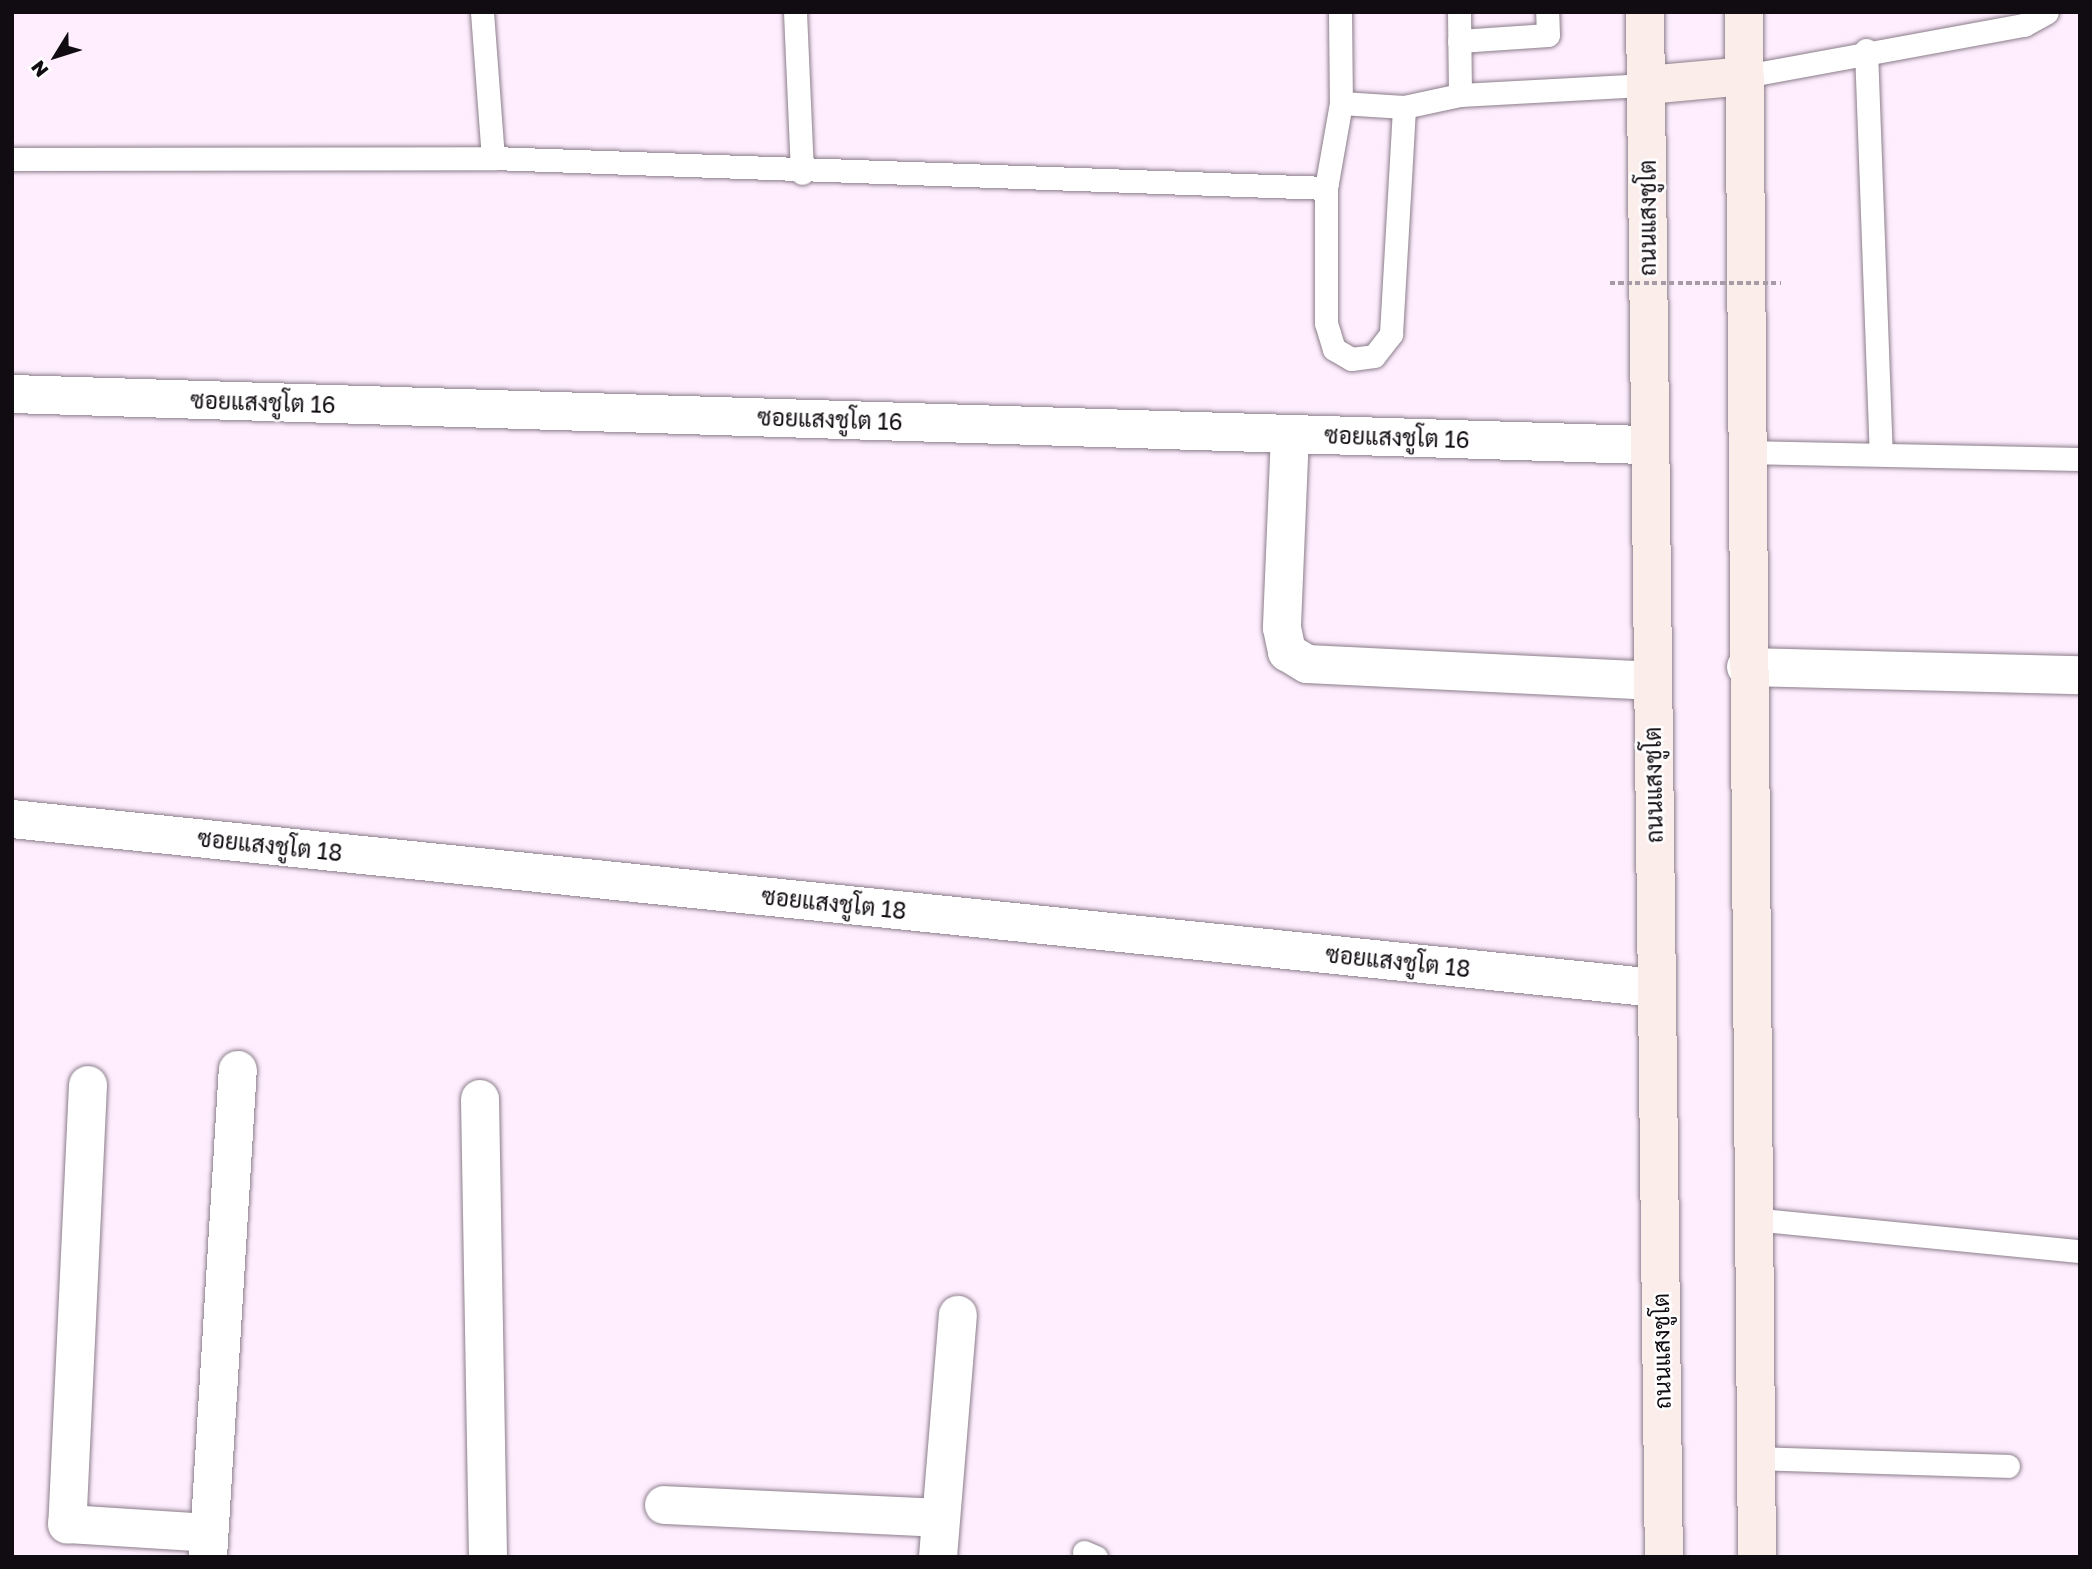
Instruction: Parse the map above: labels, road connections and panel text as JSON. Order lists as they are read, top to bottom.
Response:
{
  "streets": {
    "main road": ["ถนนแสงชูโต"],
    "street": ["ซอยแสงชูโต 16", "ซอยแสงชูโต 18"]
  },
  "crossings": [
    ["ถนนแสงชูโต", "ซอยแสงชูโต 16"],
    ["ถนนแสงชูโต", "ซอยแสงชูโต 18"]
  ],
  "north": "bottom left"
}
